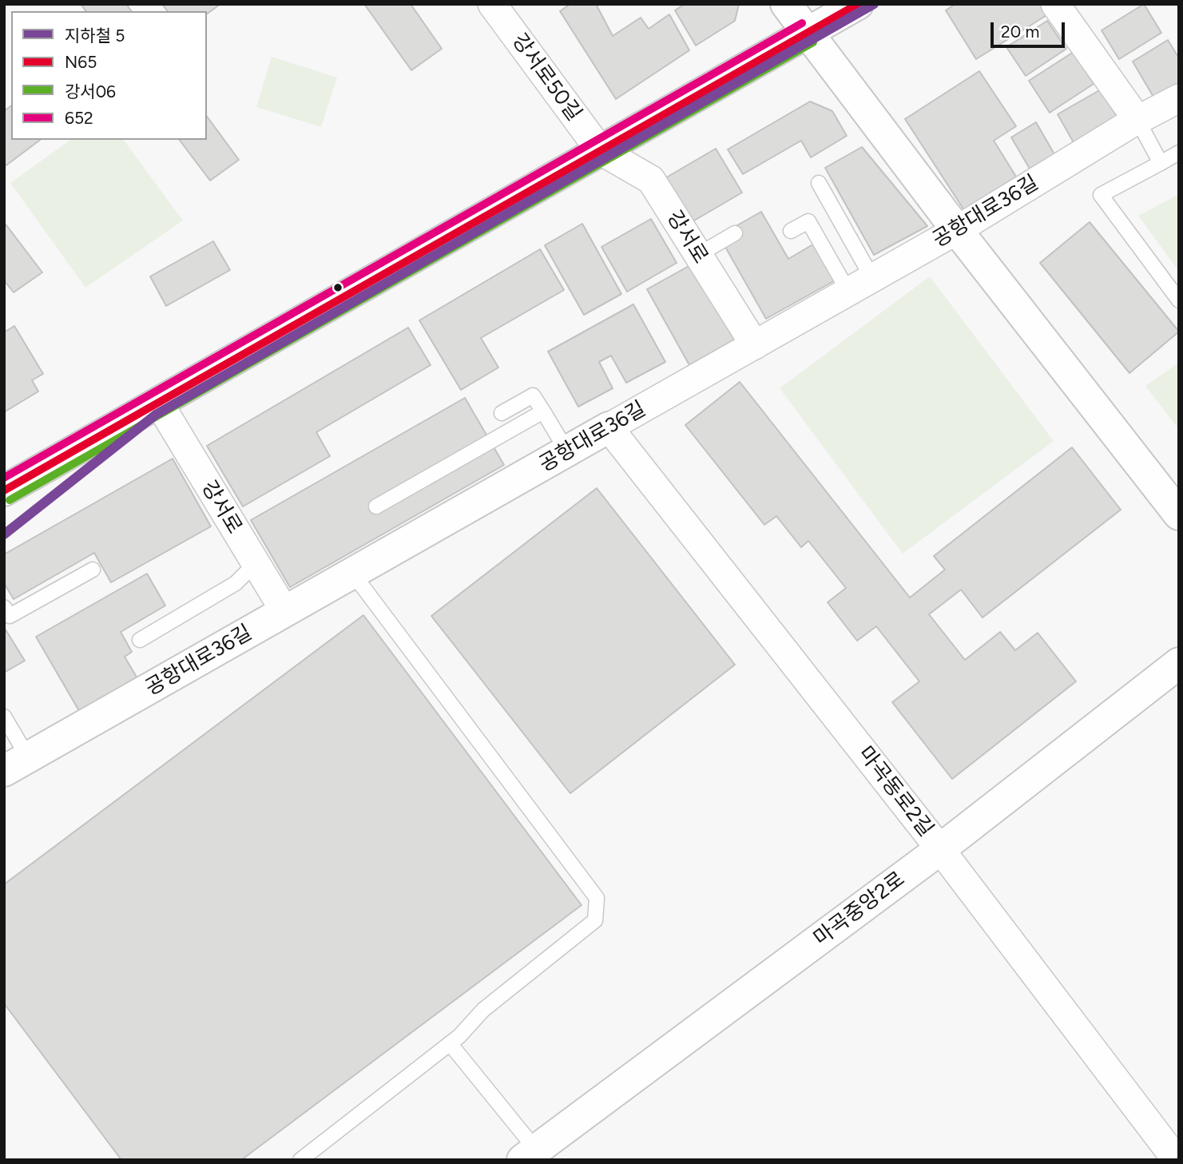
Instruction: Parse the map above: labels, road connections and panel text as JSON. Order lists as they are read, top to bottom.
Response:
{
  "streets": {
    "street": [
      "강서로50길",
      "공항대로36길",
      "강서로",
      "마곡동로2길",
      "마곡중앙2로"
    ]
  },
  "crossings": [
    ["강서로50길", "강서로"],
    ["공항대로36길", "강서로"],
    ["공항대로36길", "마곡동로2길"],
    ["마곡동로2길", "마곡중앙2로"]
  ],
  "lines": [
    "metro line 5",
    "transit line N65",
    "transit line 652",
    "transit line 강서06"
  ],
  "legend": [
    "지하철 5",
    "N65",
    "강서06",
    "652"
  ],
  "scale_bar": "20 m"
}
